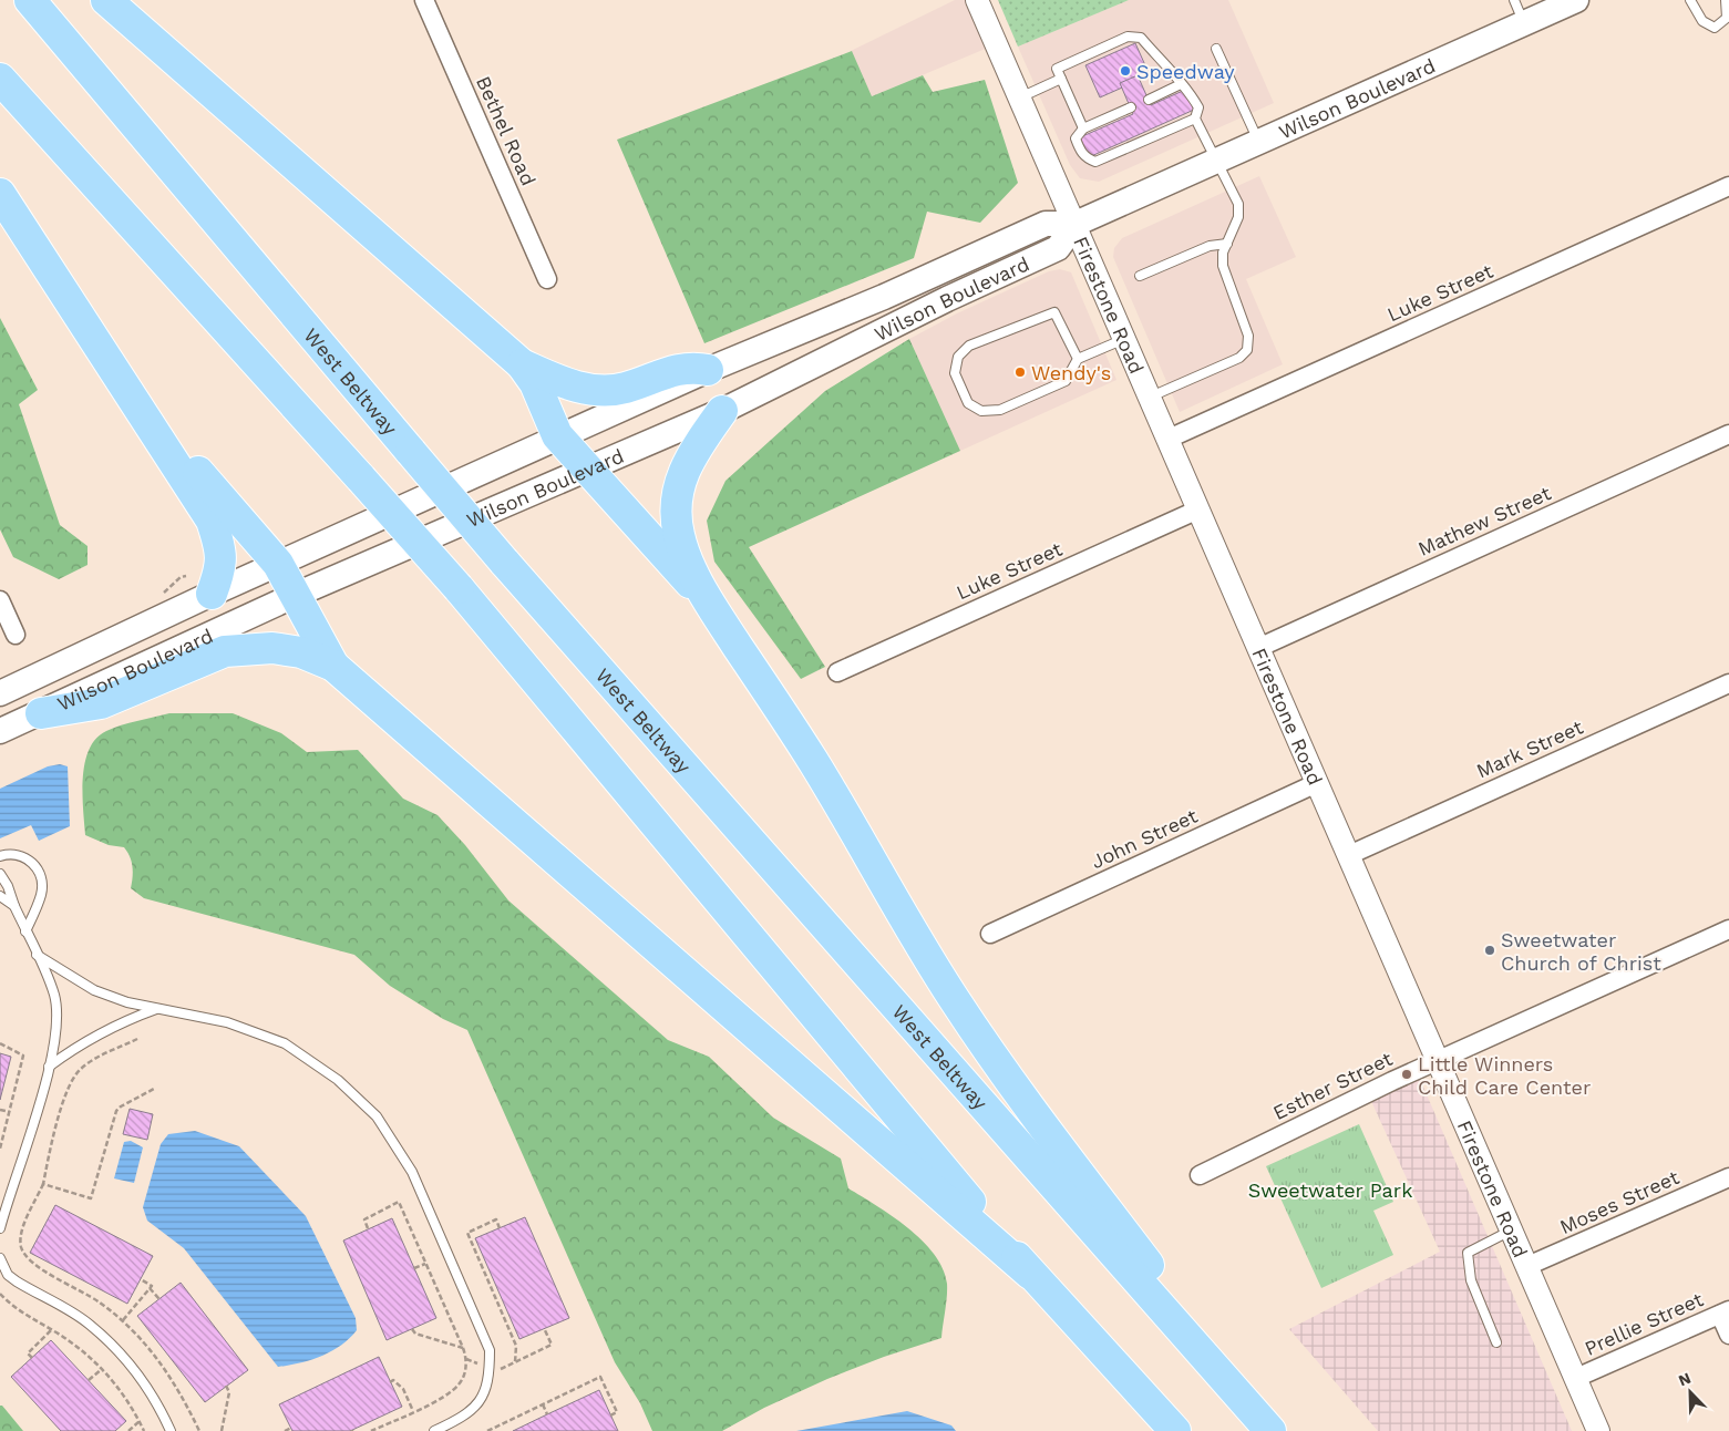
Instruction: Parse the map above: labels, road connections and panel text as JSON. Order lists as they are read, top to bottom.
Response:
{
  "streets": {
    "highway": ["West Beltway"],
    "main road": ["Wilson Boulevard"],
    "street": [
      "Bethel Road",
      "Luke Street",
      "Firestone Road",
      "Mathew Street",
      "Mark Street",
      "John Street",
      "Esther Street",
      "Moses Street",
      "Prellie Street"
    ]
  },
  "crossings": [
    ["Wilson Boulevard", "Firestone Road"],
    ["Luke Street", "Firestone Road"],
    ["Firestone Road", "Mathew Street"],
    ["Firestone Road", "Mark Street"],
    ["Firestone Road", "John Street"],
    ["Firestone Road", "Esther Street"],
    ["Firestone Road", "Moses Street"],
    ["Firestone Road", "Prellie Street"]
  ],
  "parks": ["Sweetwater Park"],
  "places": [
    "Speedway",
    "Wendy's",
    "Sweetwater Church of Christ",
    "Little Winners Child Care Center"
  ],
  "north": "top left"
}
